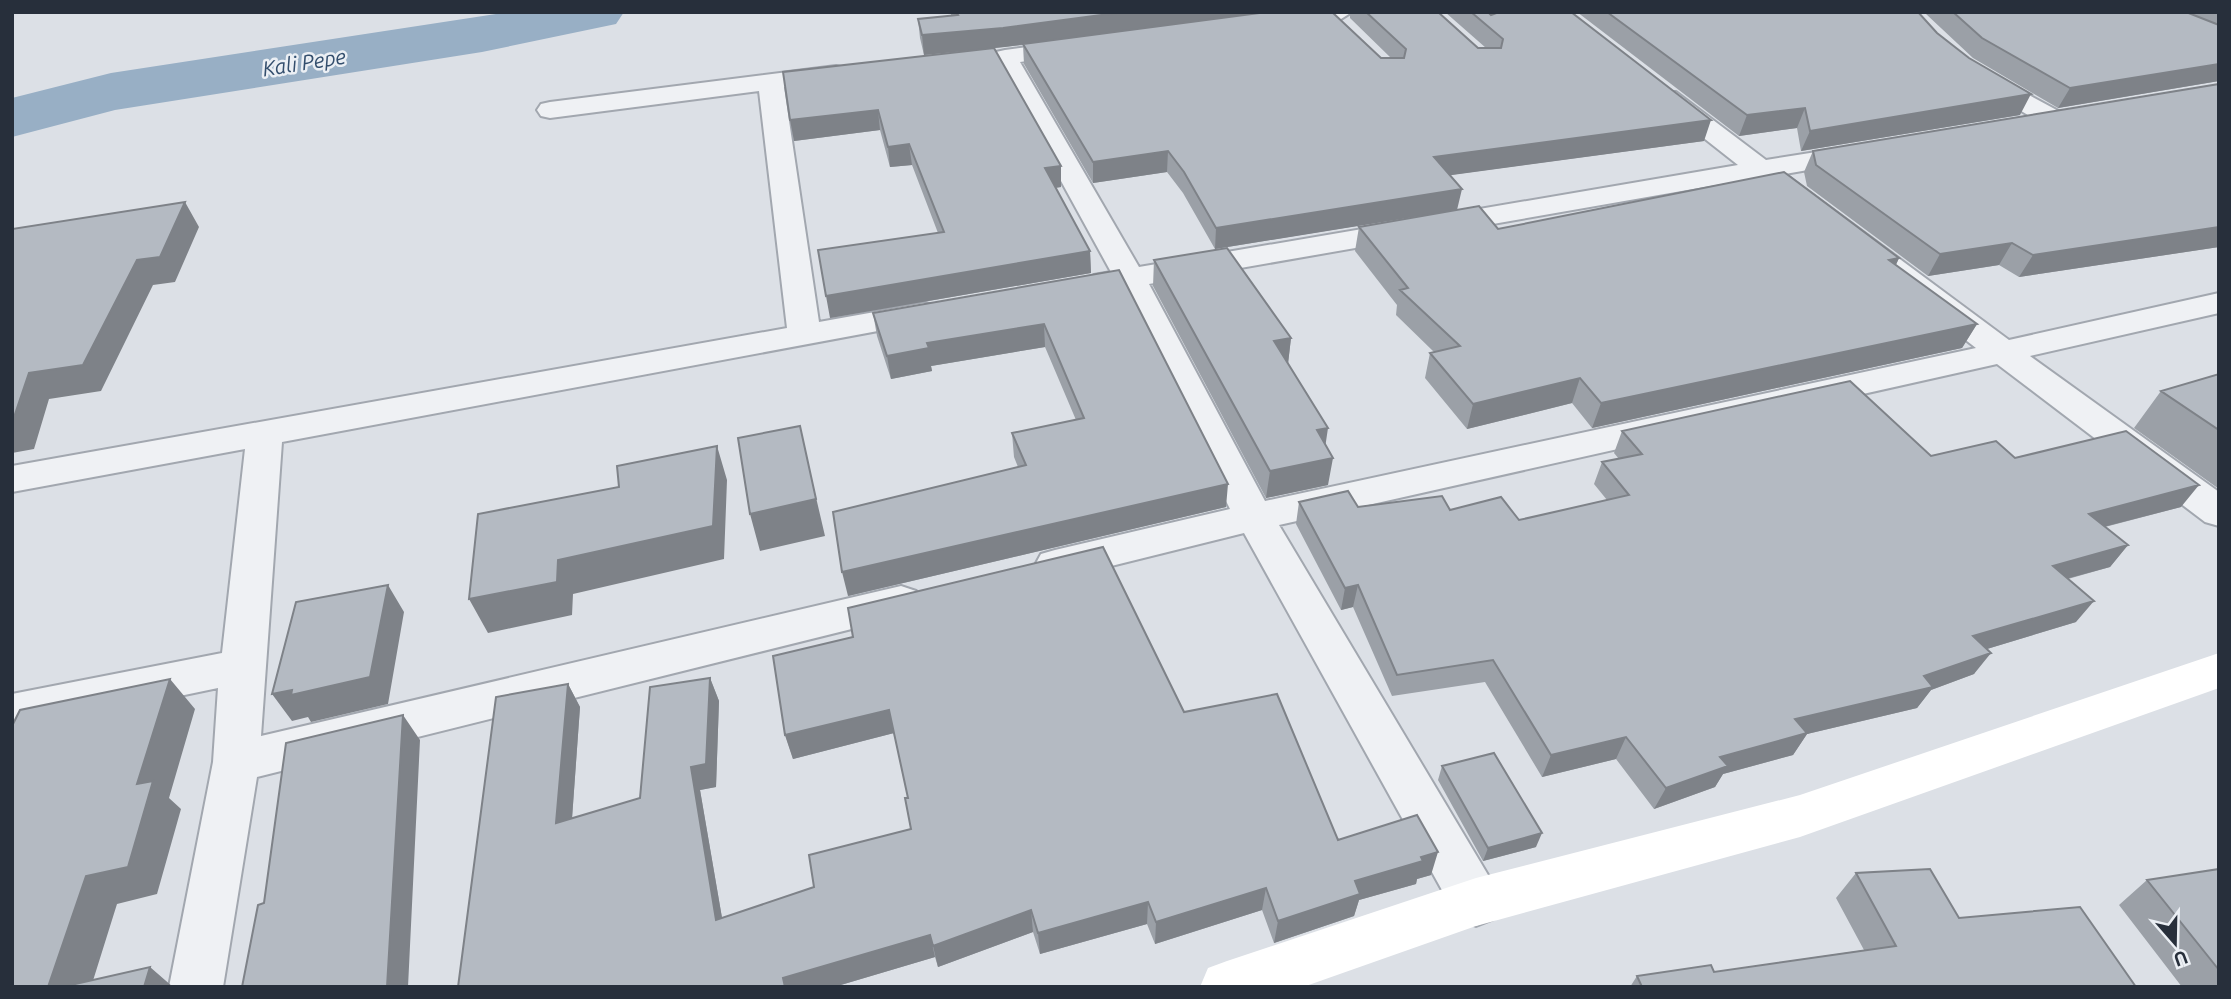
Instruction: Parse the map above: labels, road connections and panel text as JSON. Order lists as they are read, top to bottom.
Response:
{
  "water": ["Kali Pepe"],
  "north": "bottom"
}
